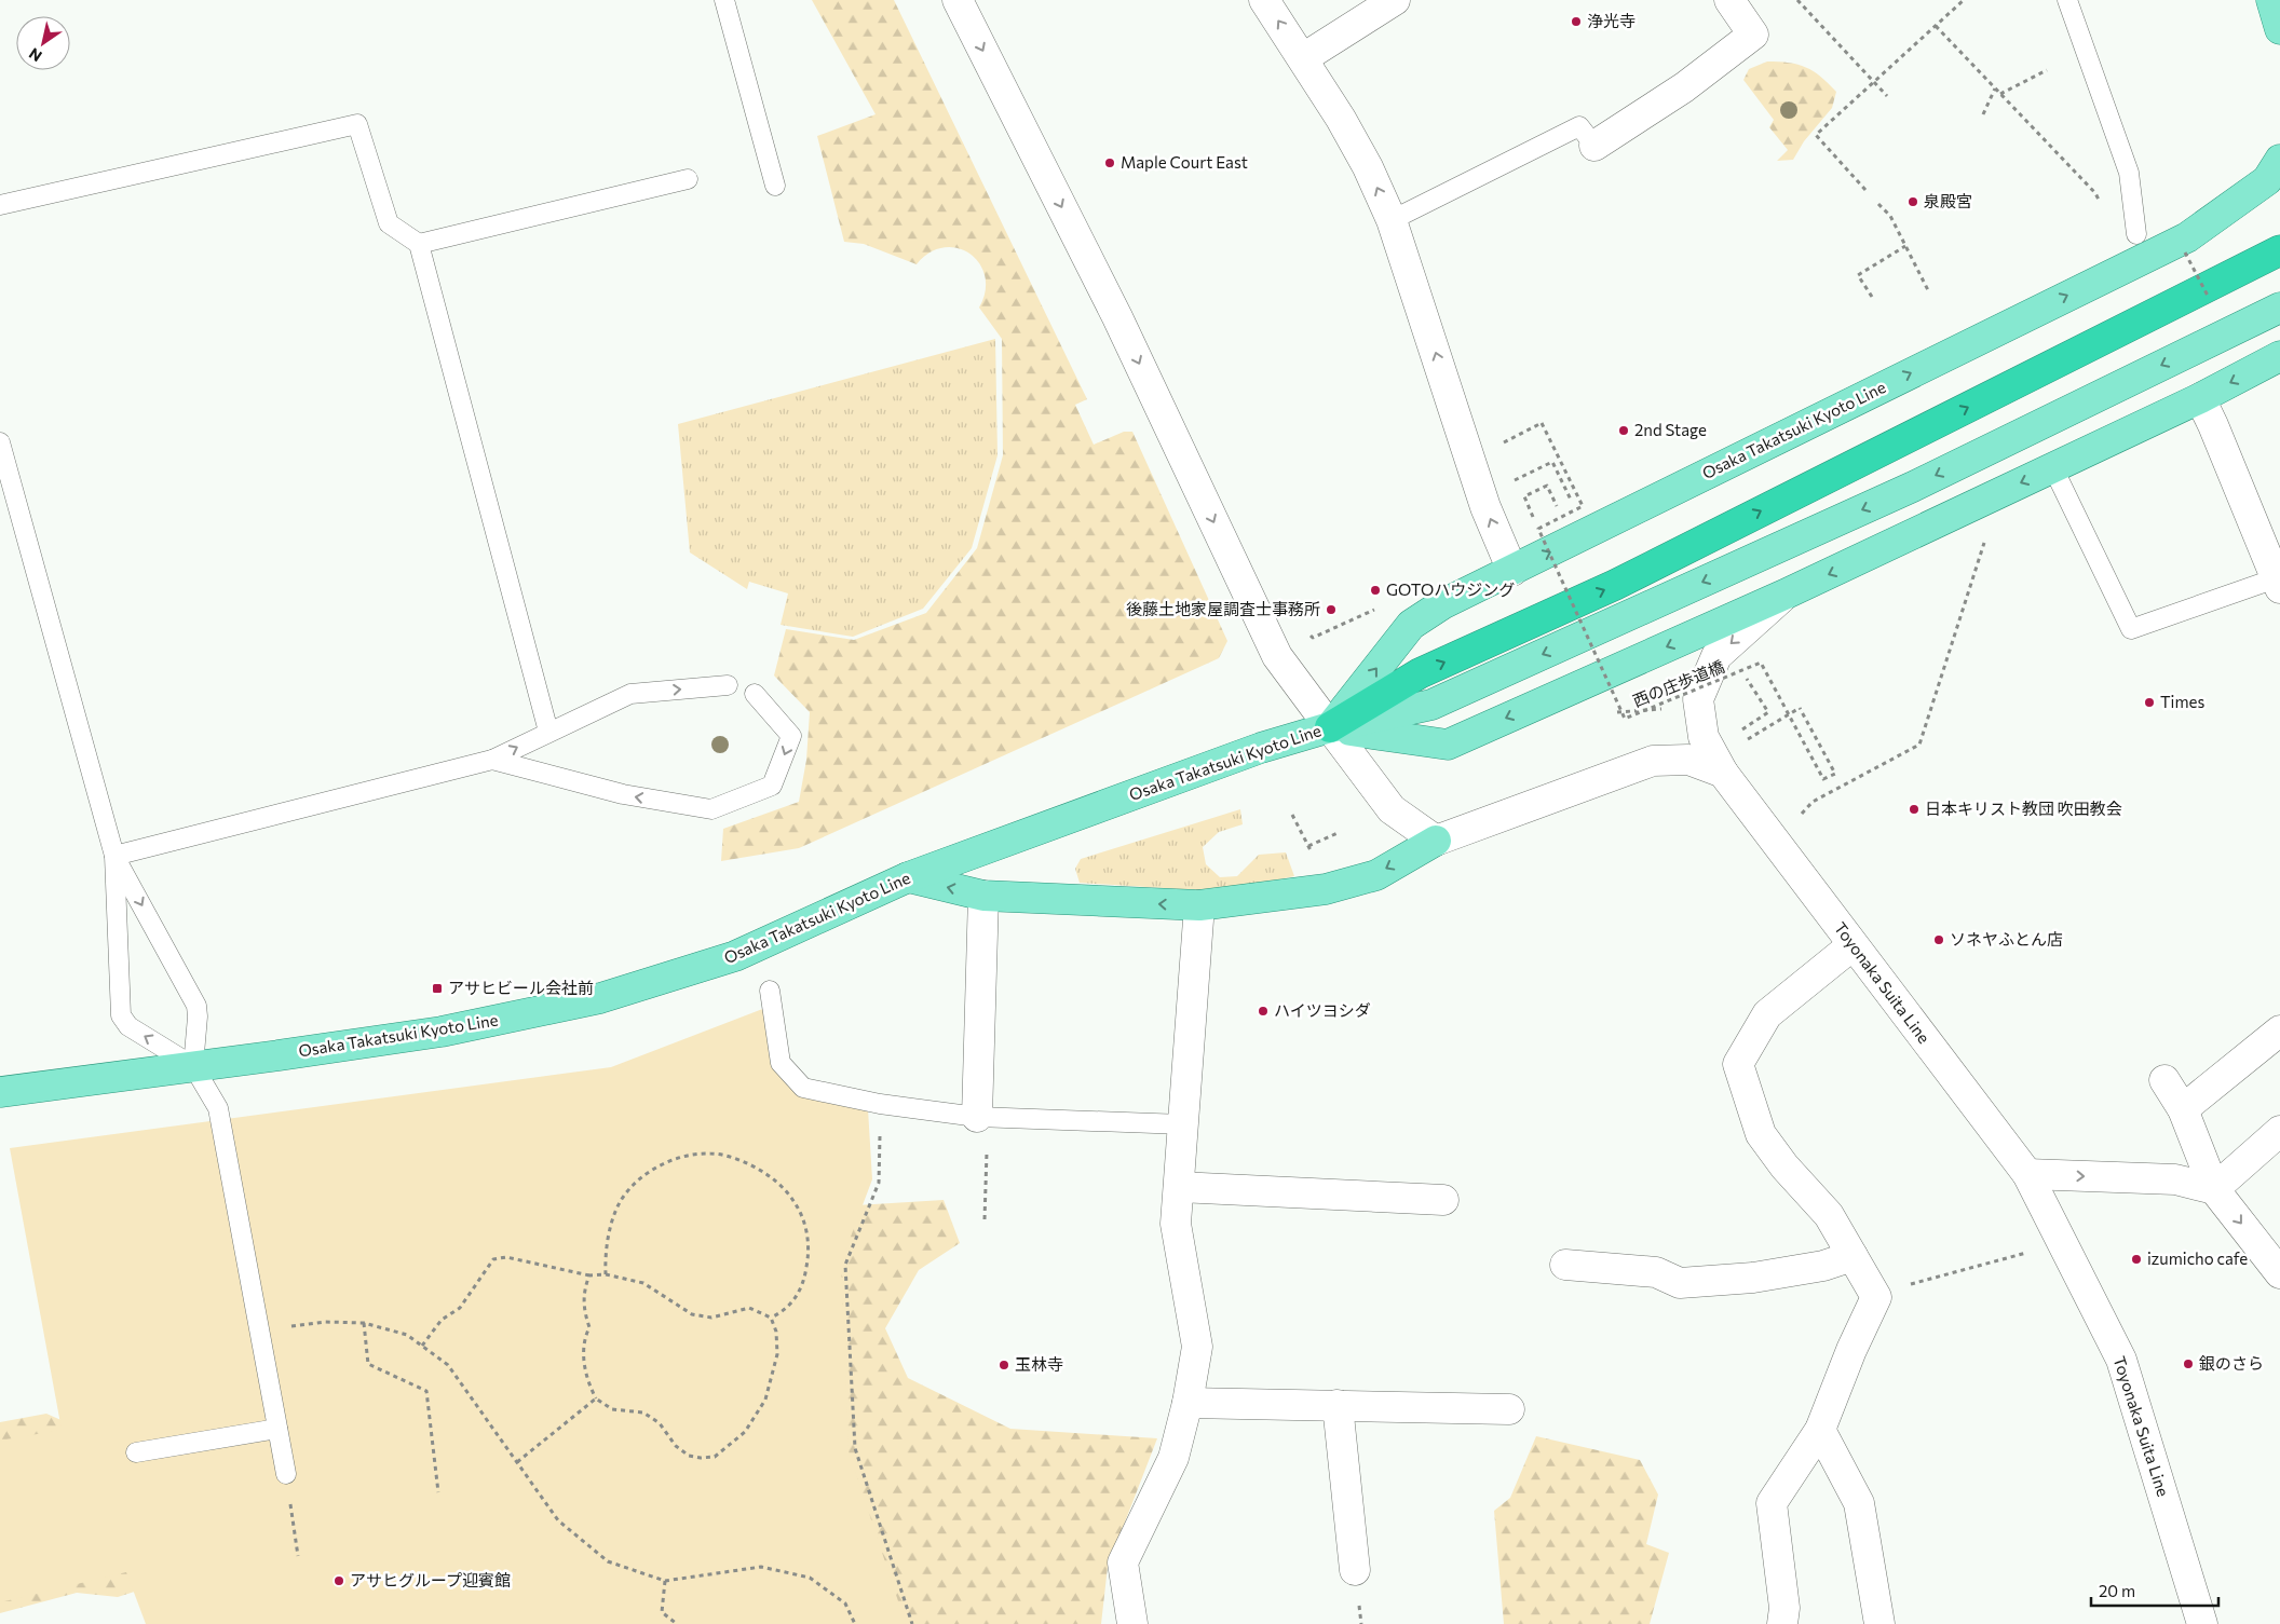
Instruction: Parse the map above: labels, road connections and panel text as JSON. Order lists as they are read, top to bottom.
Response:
{
  "streets": {
    "main road": ["Osaka Takatsuki Kyoto Line"],
    "street": ["Toyonaka Suita Line"],
    "path": ["西の庄歩道橋"]
  },
  "crossings": [
    ["Osaka Takatsuki Kyoto Line", "Toyonaka Suita Line"]
  ],
  "places": {
    "other": [
      "浄光寺",
      "Maple Court East",
      "泉殿宮",
      "2nd Stage",
      "GOTOハウジング",
      "後藤土地家屋調査士事務所",
      "Times",
      "日本キリスト教団 吹田教会",
      "ソネヤふとん店",
      "ハイツヨシダ",
      "izumicho cafe",
      "銀のさら",
      "玉林寺",
      "アサヒグループ迎賓館"
    ],
    "transit": ["アサヒビール会社前"]
  },
  "scale_bar": "20 m",
  "north": "bottom left"
}
